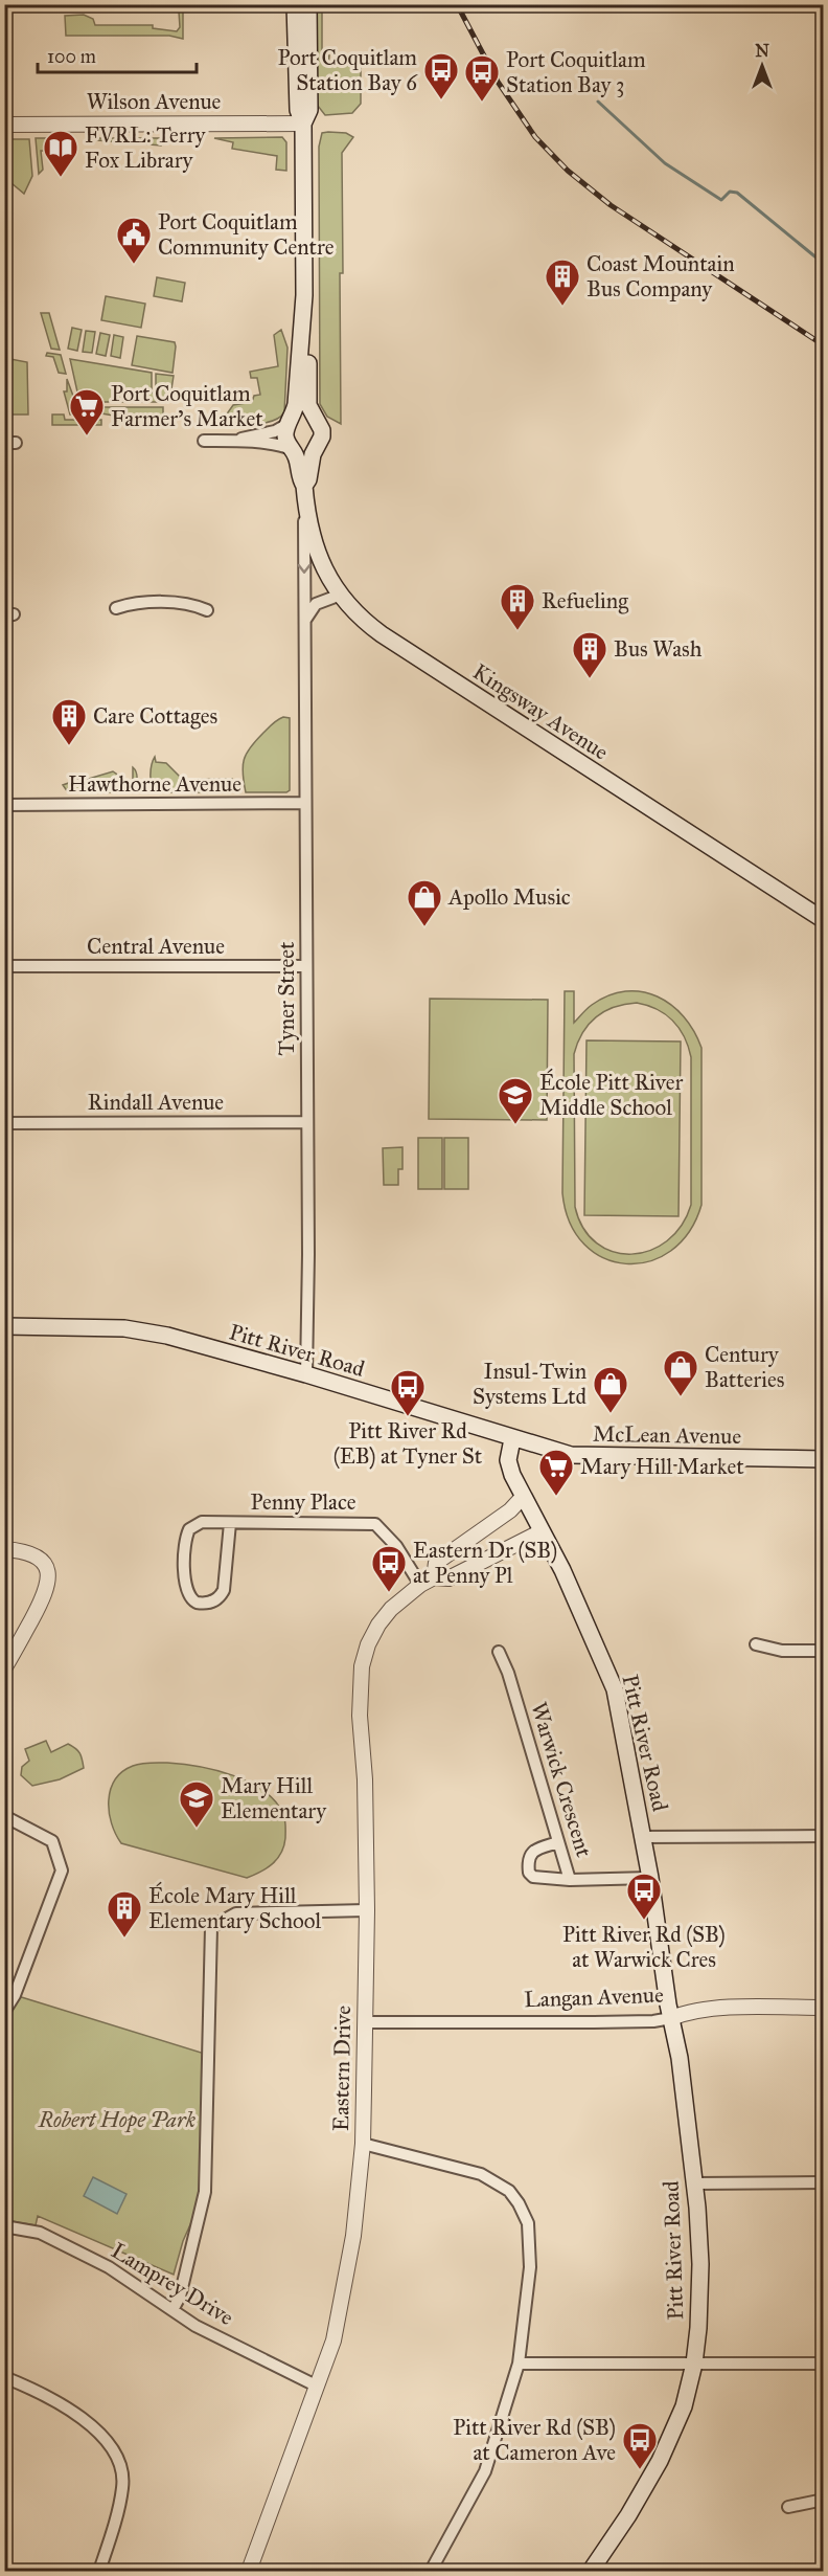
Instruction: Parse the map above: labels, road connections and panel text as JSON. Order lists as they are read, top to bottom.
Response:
{
  "streets": {
    "main road": ["Kingsway Avenue", "Pitt River Road", "McLean Avenue"],
    "street": [
      "Wilson Avenue",
      "Hawthorne Avenue",
      "Central Avenue",
      "Tyner Street",
      "Rindall Avenue",
      "Penny Place",
      "Warwick Crescent",
      "Langan Avenue",
      "Eastern Drive",
      "Lamprey Drive"
    ]
  },
  "crossings": [
    ["Wilson Avenue", "Kingsway Avenue"],
    ["Kingsway Avenue", "Tyner Street"],
    ["Hawthorne Avenue", "Tyner Street"],
    ["Central Avenue", "Tyner Street"],
    ["Tyner Street", "Rindall Avenue"],
    ["Tyner Street", "Pitt River Road"],
    ["Pitt River Road", "McLean Avenue"],
    ["Pitt River Road", "Warwick Crescent"],
    ["Pitt River Road", "Langan Avenue"],
    ["Pitt River Road", "Eastern Drive"],
    ["Penny Place", "Eastern Drive"],
    ["Langan Avenue", "Eastern Drive"],
    ["Eastern Drive", "Lamprey Drive"]
  ],
  "parks": ["Robert Hope Park"],
  "places": {
    "bus stop": [
      "Port Coquitlam Station Bay 6",
      "Port Coquitlam Station Bay 3",
      "Pitt River Rd (EB) at Tyner St",
      "Eastern Dr (SB) at Penny Pl",
      "Pitt River Rd (SB) at Warwick Cres",
      "Pitt River Rd (SB) at Cameron Ave"
    ],
    "library": ["FVRL: Terry Fox Library"],
    "public building": ["Port Coquitlam Community Centre"],
    "building": [
      "Coast Mountain Bus Company",
      "Refueling",
      "Bus Wash",
      "Care Cottages",
      "École Mary Hill Elementary School"
    ],
    "supermarket": ["Port Coquitlam Farmer’s Market", "Mary Hill Market"],
    "shop": ["Apollo Music", "Century Batteries", "Insul-Twin Systems Ltd"],
    "school or university": ["École Pitt River Middle School", "Mary Hill Elementary"]
  },
  "scale_bar": "100 m",
  "north": "top"
}
